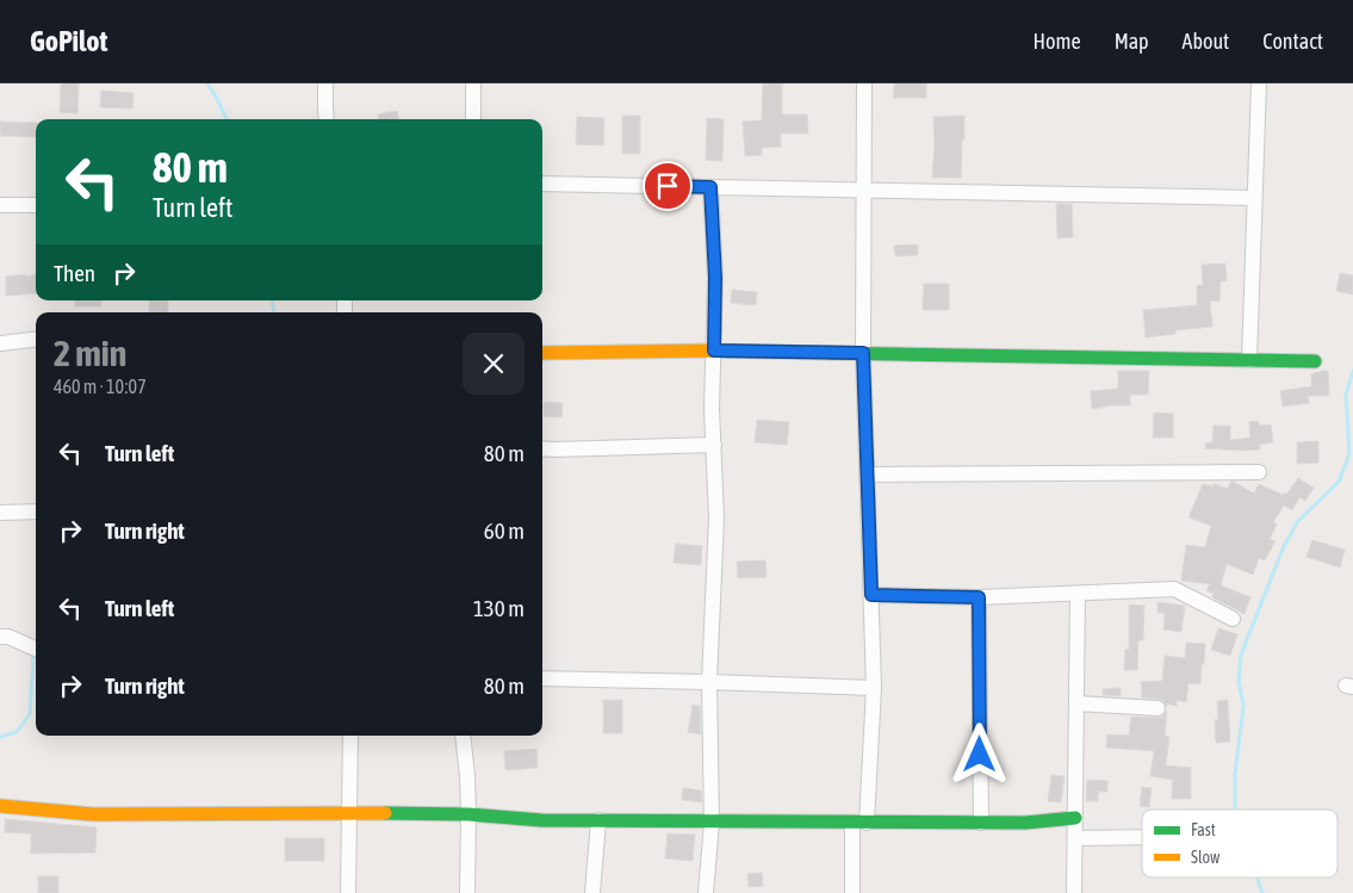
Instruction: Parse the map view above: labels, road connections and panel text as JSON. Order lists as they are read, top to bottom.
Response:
{
  "legend": ["Fast", "Slow"],
  "page": {
    "header": "GoPilot",
    "nav": [
      "Home",
      "Map",
      "About",
      "Contact"
    ],
    "turn": ["80 m", "Turn left"],
    "then": "Then",
    "heading": ["2 min", "460 m · 10:07"],
    "list": [
      {
        "name": "Turn left",
        "value": "80 m"
      },
      {
        "name": "Turn right",
        "value": "60 m"
      },
      {
        "name": "Turn left",
        "value": "130 m"
      },
      {
        "name": "Turn right",
        "value": "80 m"
      }
    ]
  }
}
